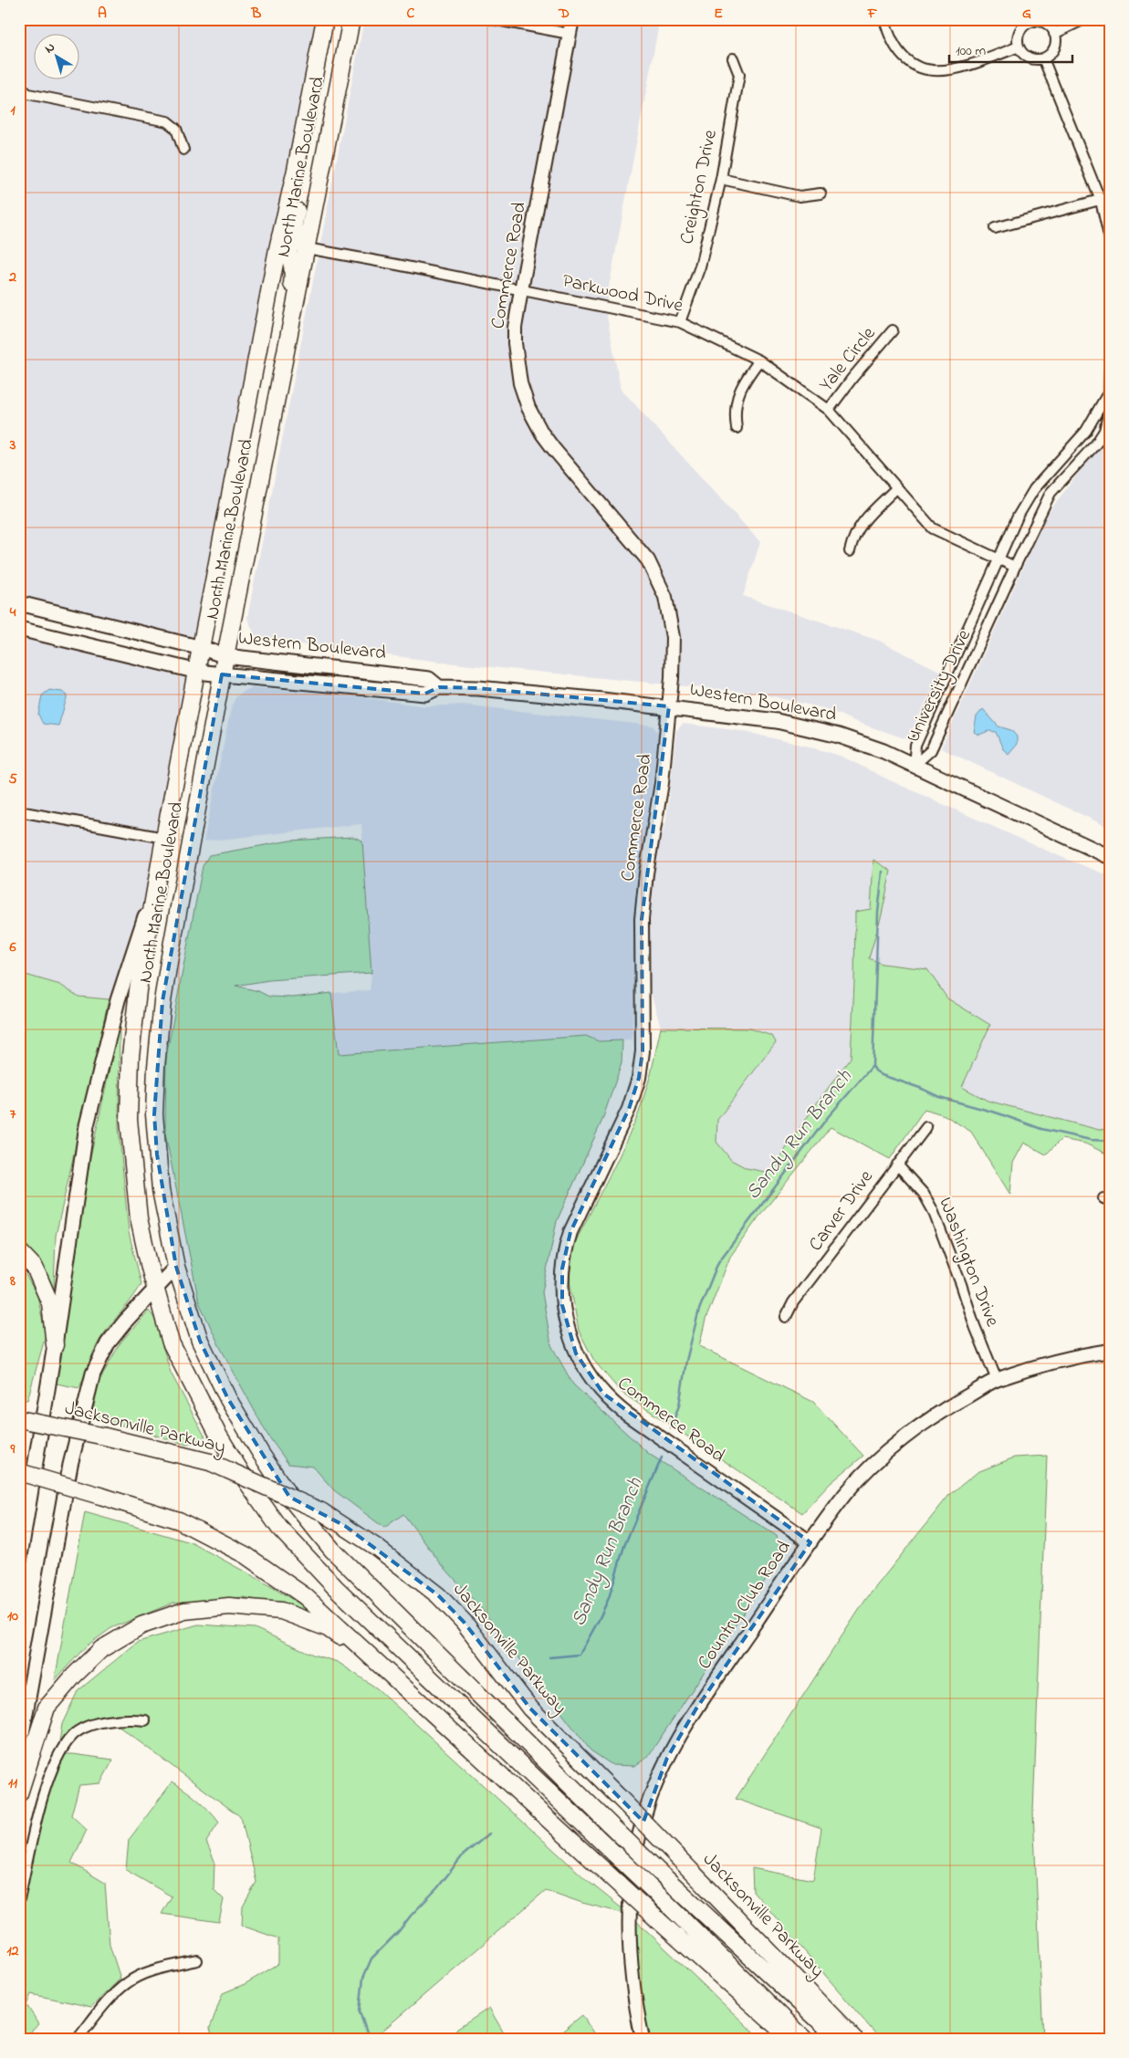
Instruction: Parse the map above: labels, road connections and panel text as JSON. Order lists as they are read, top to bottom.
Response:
{
  "streets": {
    "highway": ["North Marine Boulevard", "Jacksonville Parkway"],
    "main road": ["Western Boulevard"],
    "street": [
      "Creighton Drive",
      "Commerce Road",
      "Parkwood Drive",
      "Yale Circle",
      "University Drive",
      "Carver Drive",
      "Washington Drive",
      "Country Club Road"
    ]
  },
  "crossings": [
    ["North Marine Boulevard", "Parkwood Drive"],
    ["North Marine Boulevard", "Western Boulevard"],
    ["Creighton Drive", "Parkwood Drive"],
    ["Commerce Road", "Parkwood Drive"],
    ["Commerce Road", "Western Boulevard"],
    ["Commerce Road", "Country Club Road"],
    ["Parkwood Drive", "Yale Circle"],
    ["Parkwood Drive", "University Drive"],
    ["Western Boulevard", "University Drive"],
    ["Carver Drive", "Washington Drive"],
    ["Washington Drive", "Country Club Road"]
  ],
  "water": ["Sandy Run Branch"],
  "scale_bar": "100 m",
  "north": "top left",
  "grid": {
    "columns": [
      "A",
      "B",
      "C",
      "D",
      "E",
      "F",
      "G"
    ],
    "rows": [
      "1",
      "2",
      "3",
      "4",
      "5",
      "6",
      "7",
      "8",
      "9",
      "10",
      "11",
      "12"
    ]
  }
}
